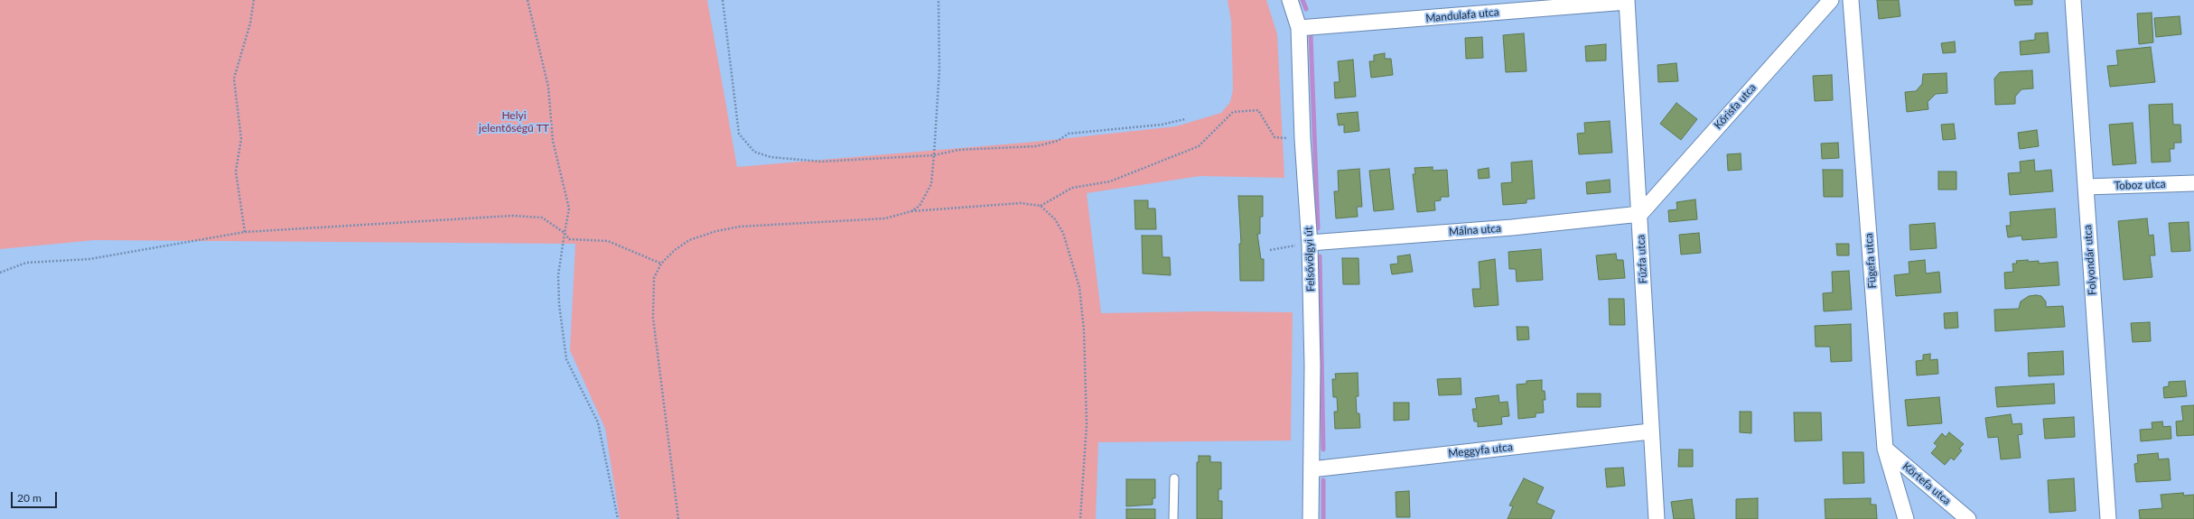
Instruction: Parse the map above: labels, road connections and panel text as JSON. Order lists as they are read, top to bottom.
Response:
{
  "streets": {
    "street": [
      "Mandulafa utca",
      "Kőrisfa utca",
      "Toboz utca",
      "Málna utca",
      "Felsővölgyi út",
      "Fűzfa utca",
      "Folyondár utca",
      "Fügefa utca",
      "Meggyfa utca",
      "Körtefa utca"
    ]
  },
  "crossings": [
    ["Mandulafa utca", "Felsővölgyi út"],
    ["Mandulafa utca", "Fűzfa utca"],
    ["Kőrisfa utca", "Málna utca"],
    ["Kőrisfa utca", "Fűzfa utca"],
    ["Toboz utca", "Folyondár utca"],
    ["Málna utca", "Felsővölgyi út"],
    ["Málna utca", "Fűzfa utca"],
    ["Felsővölgyi út", "Meggyfa utca"],
    ["Fűzfa utca", "Meggyfa utca"],
    ["Fügefa utca", "Körtefa utca"]
  ],
  "parks": ["Helyi jelentőségű TT"],
  "scale_bar": "20 m"
}
